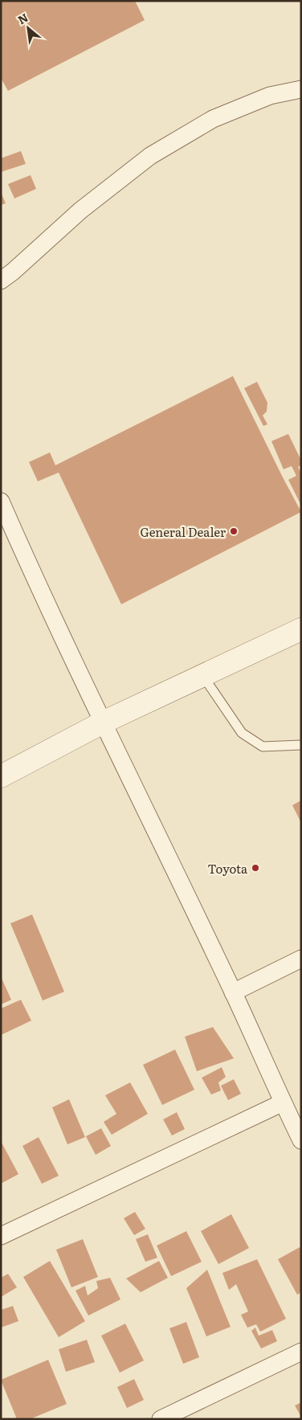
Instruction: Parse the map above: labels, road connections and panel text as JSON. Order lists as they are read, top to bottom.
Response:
{
  "places": ["General Dealer", "Toyota"],
  "north": "top left"
}
